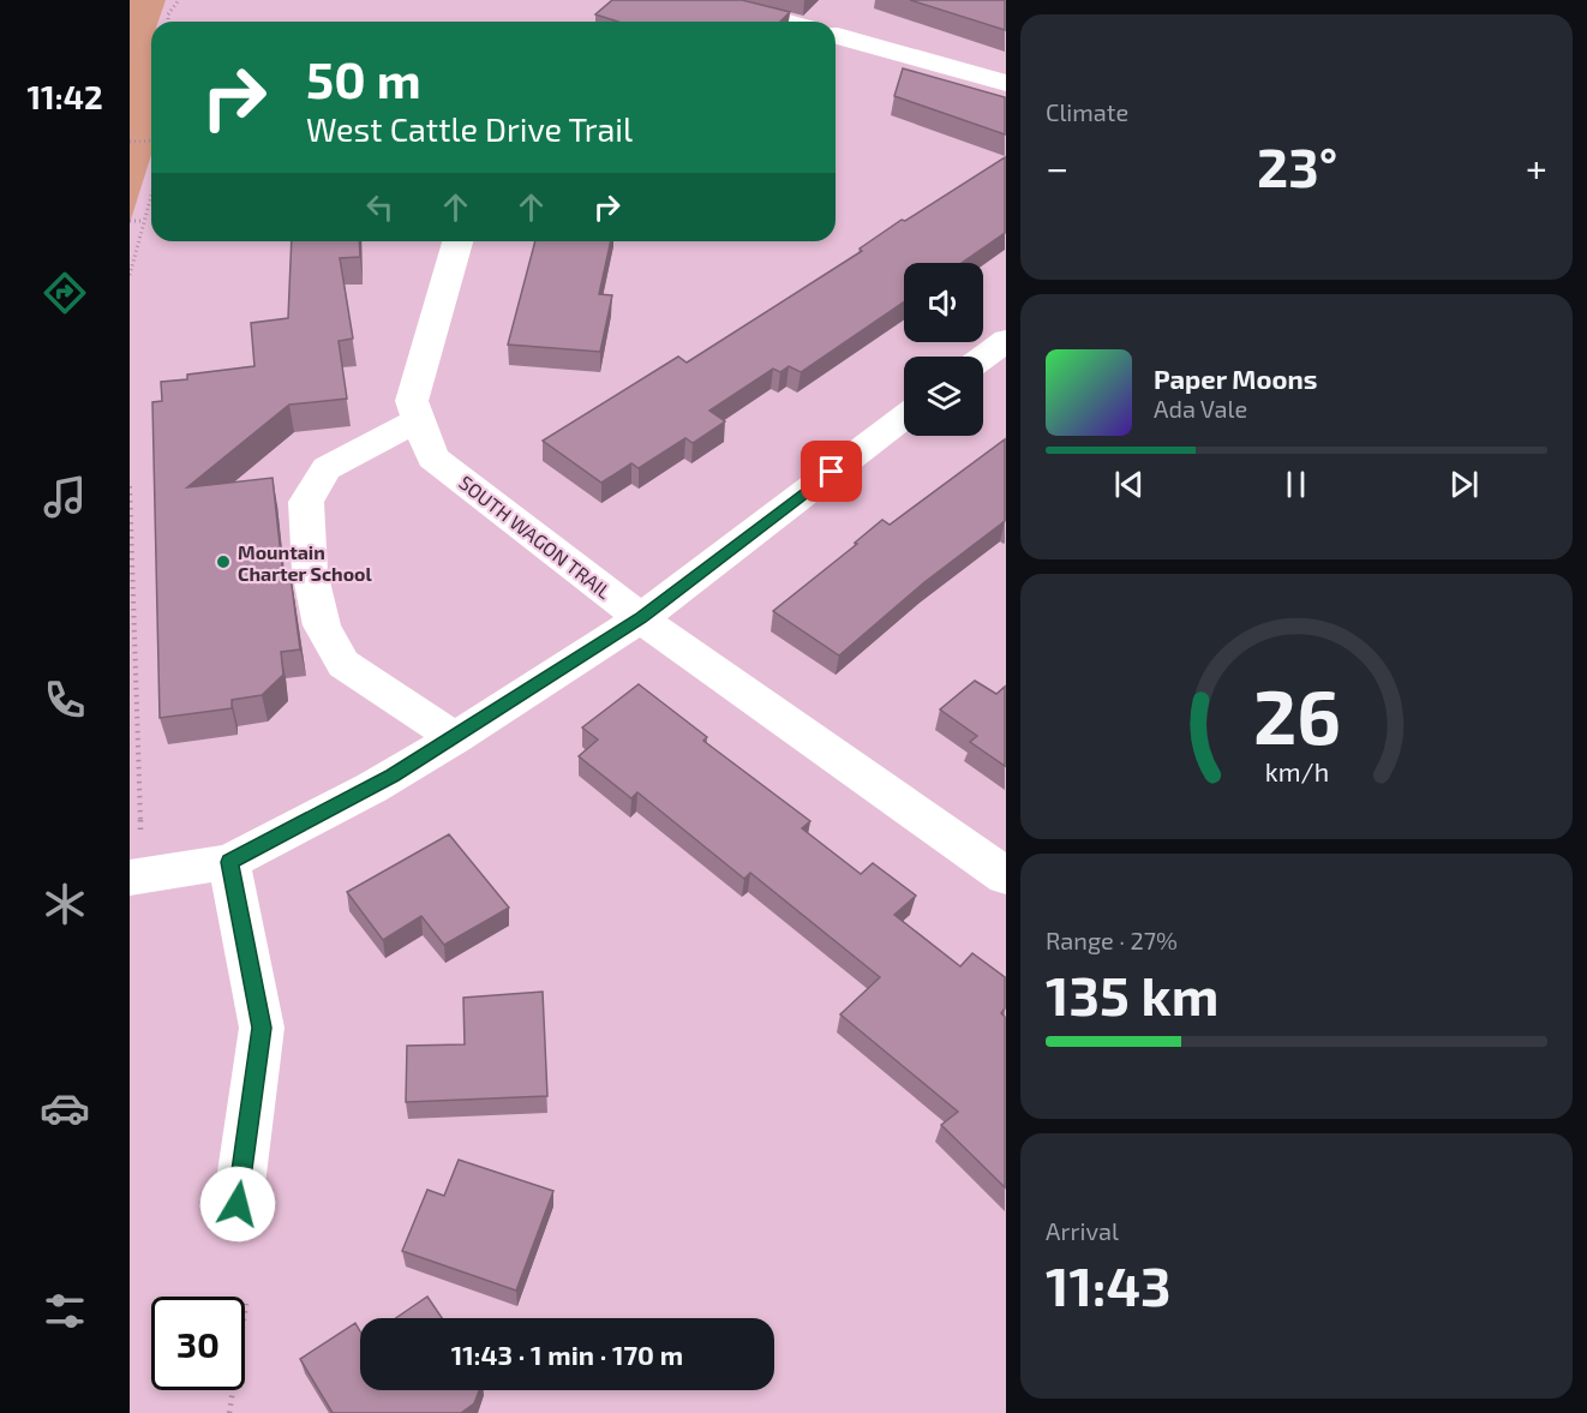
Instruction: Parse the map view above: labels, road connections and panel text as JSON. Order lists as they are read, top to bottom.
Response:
{
  "streets": {
    "street": ["SOUTH WAGON TRAIL"]
  },
  "places": ["Mountain Charter School"],
  "page": {
    "tabs": "11:42",
    "tile": [
      "Climate",
      ["Range · 27%", "135 km"],
      ["Arrival", "11:43"]
    ],
    "turn": ["50 m", "West Cattle Drive Trail"],
    "heat": ["−", "23°", "+"],
    "song": ["Paper Moons", "Ada Vale"],
    "limit": "30",
    "trip": "11:43 · 1 min · 170 m",
    "gauge": ["26", "km/h"]
  }
}
